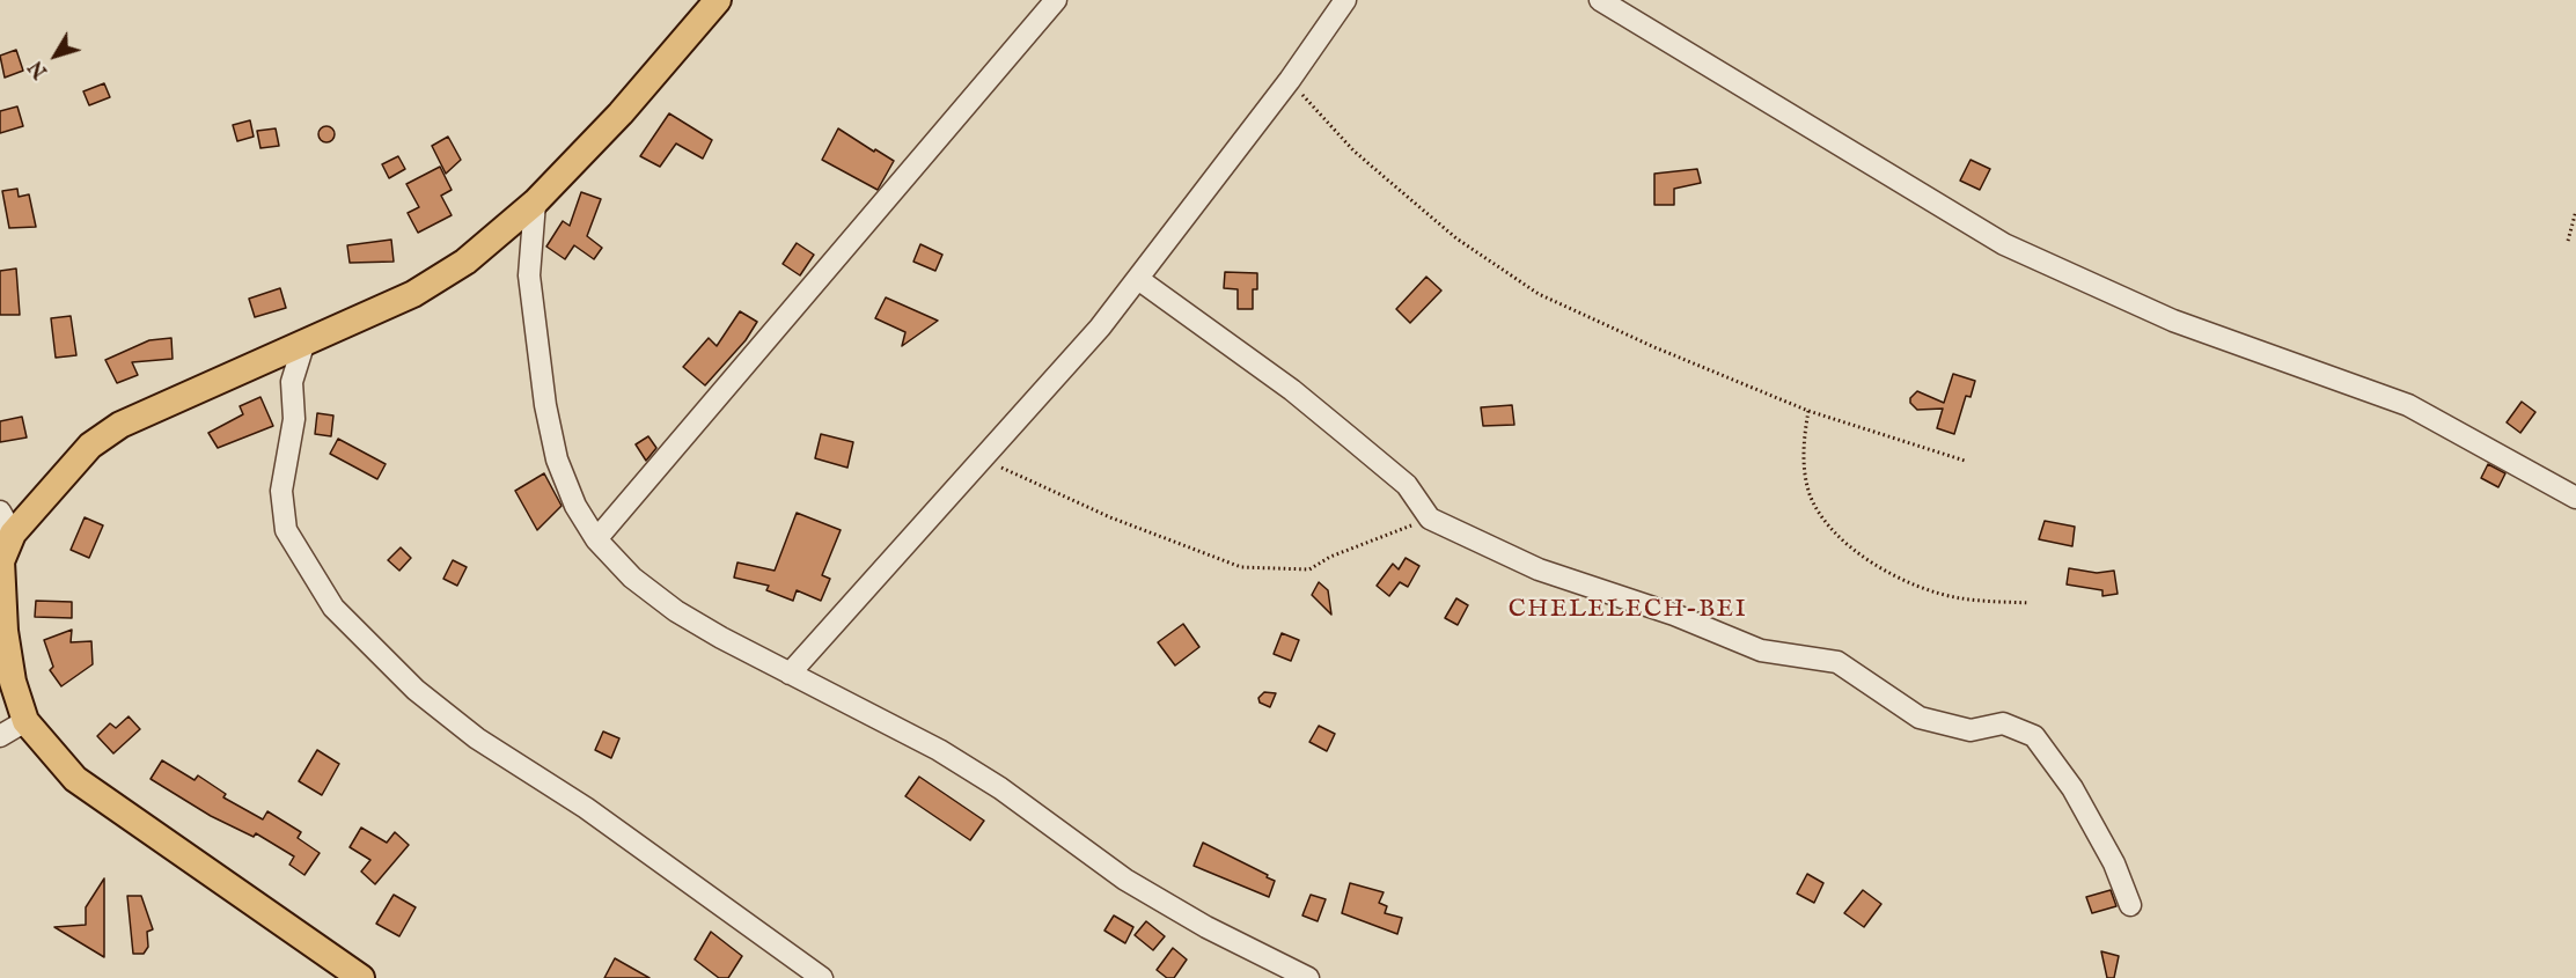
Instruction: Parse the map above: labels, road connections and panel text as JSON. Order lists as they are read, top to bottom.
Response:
{
  "districts": ["CHELELECH-BEI"],
  "north": "bottom left"
}
